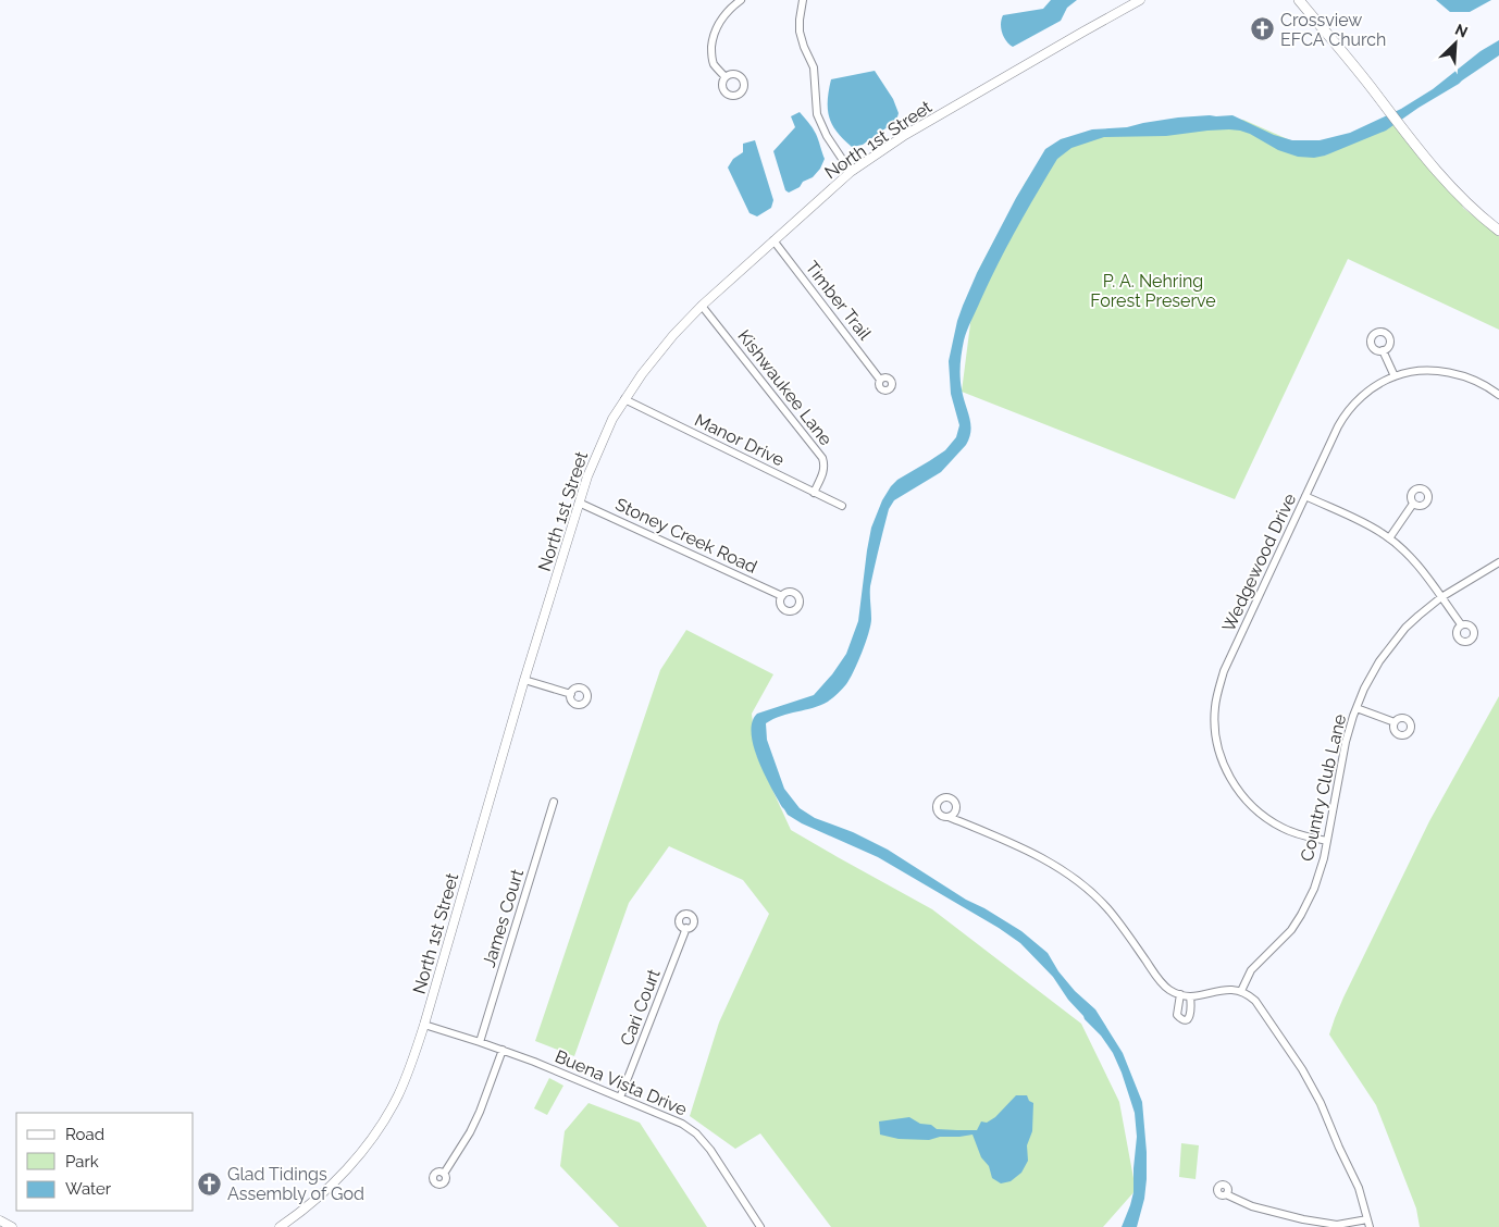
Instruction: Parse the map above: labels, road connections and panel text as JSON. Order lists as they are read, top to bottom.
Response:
{
  "streets": {
    "street": [
      "North 1st Street",
      "Timber Trail",
      "Kishwaukee Lane",
      "Manor Drive",
      "Stoney Creek Road",
      "Wedgewood Drive",
      "Country Club Lane",
      "James Court",
      "Cari Court",
      "Buena Vista Drive"
    ]
  },
  "crossings": [
    ["North 1st Street", "Timber Trail"],
    ["North 1st Street", "Kishwaukee Lane"],
    ["North 1st Street", "Manor Drive"],
    ["North 1st Street", "Stoney Creek Road"],
    ["North 1st Street", "Buena Vista Drive"],
    ["Kishwaukee Lane", "Manor Drive"],
    ["Wedgewood Drive", "Country Club Lane"],
    ["James Court", "Buena Vista Drive"],
    ["Cari Court", "Buena Vista Drive"]
  ],
  "parks": ["P. A. Nehring Forest Preserve"],
  "places": {
    "church": ["Crossview EFCA Church", "Glad Tidings Assembly of God"]
  },
  "legend": ["Road", "Park", "Water"],
  "north": "top right"
}
